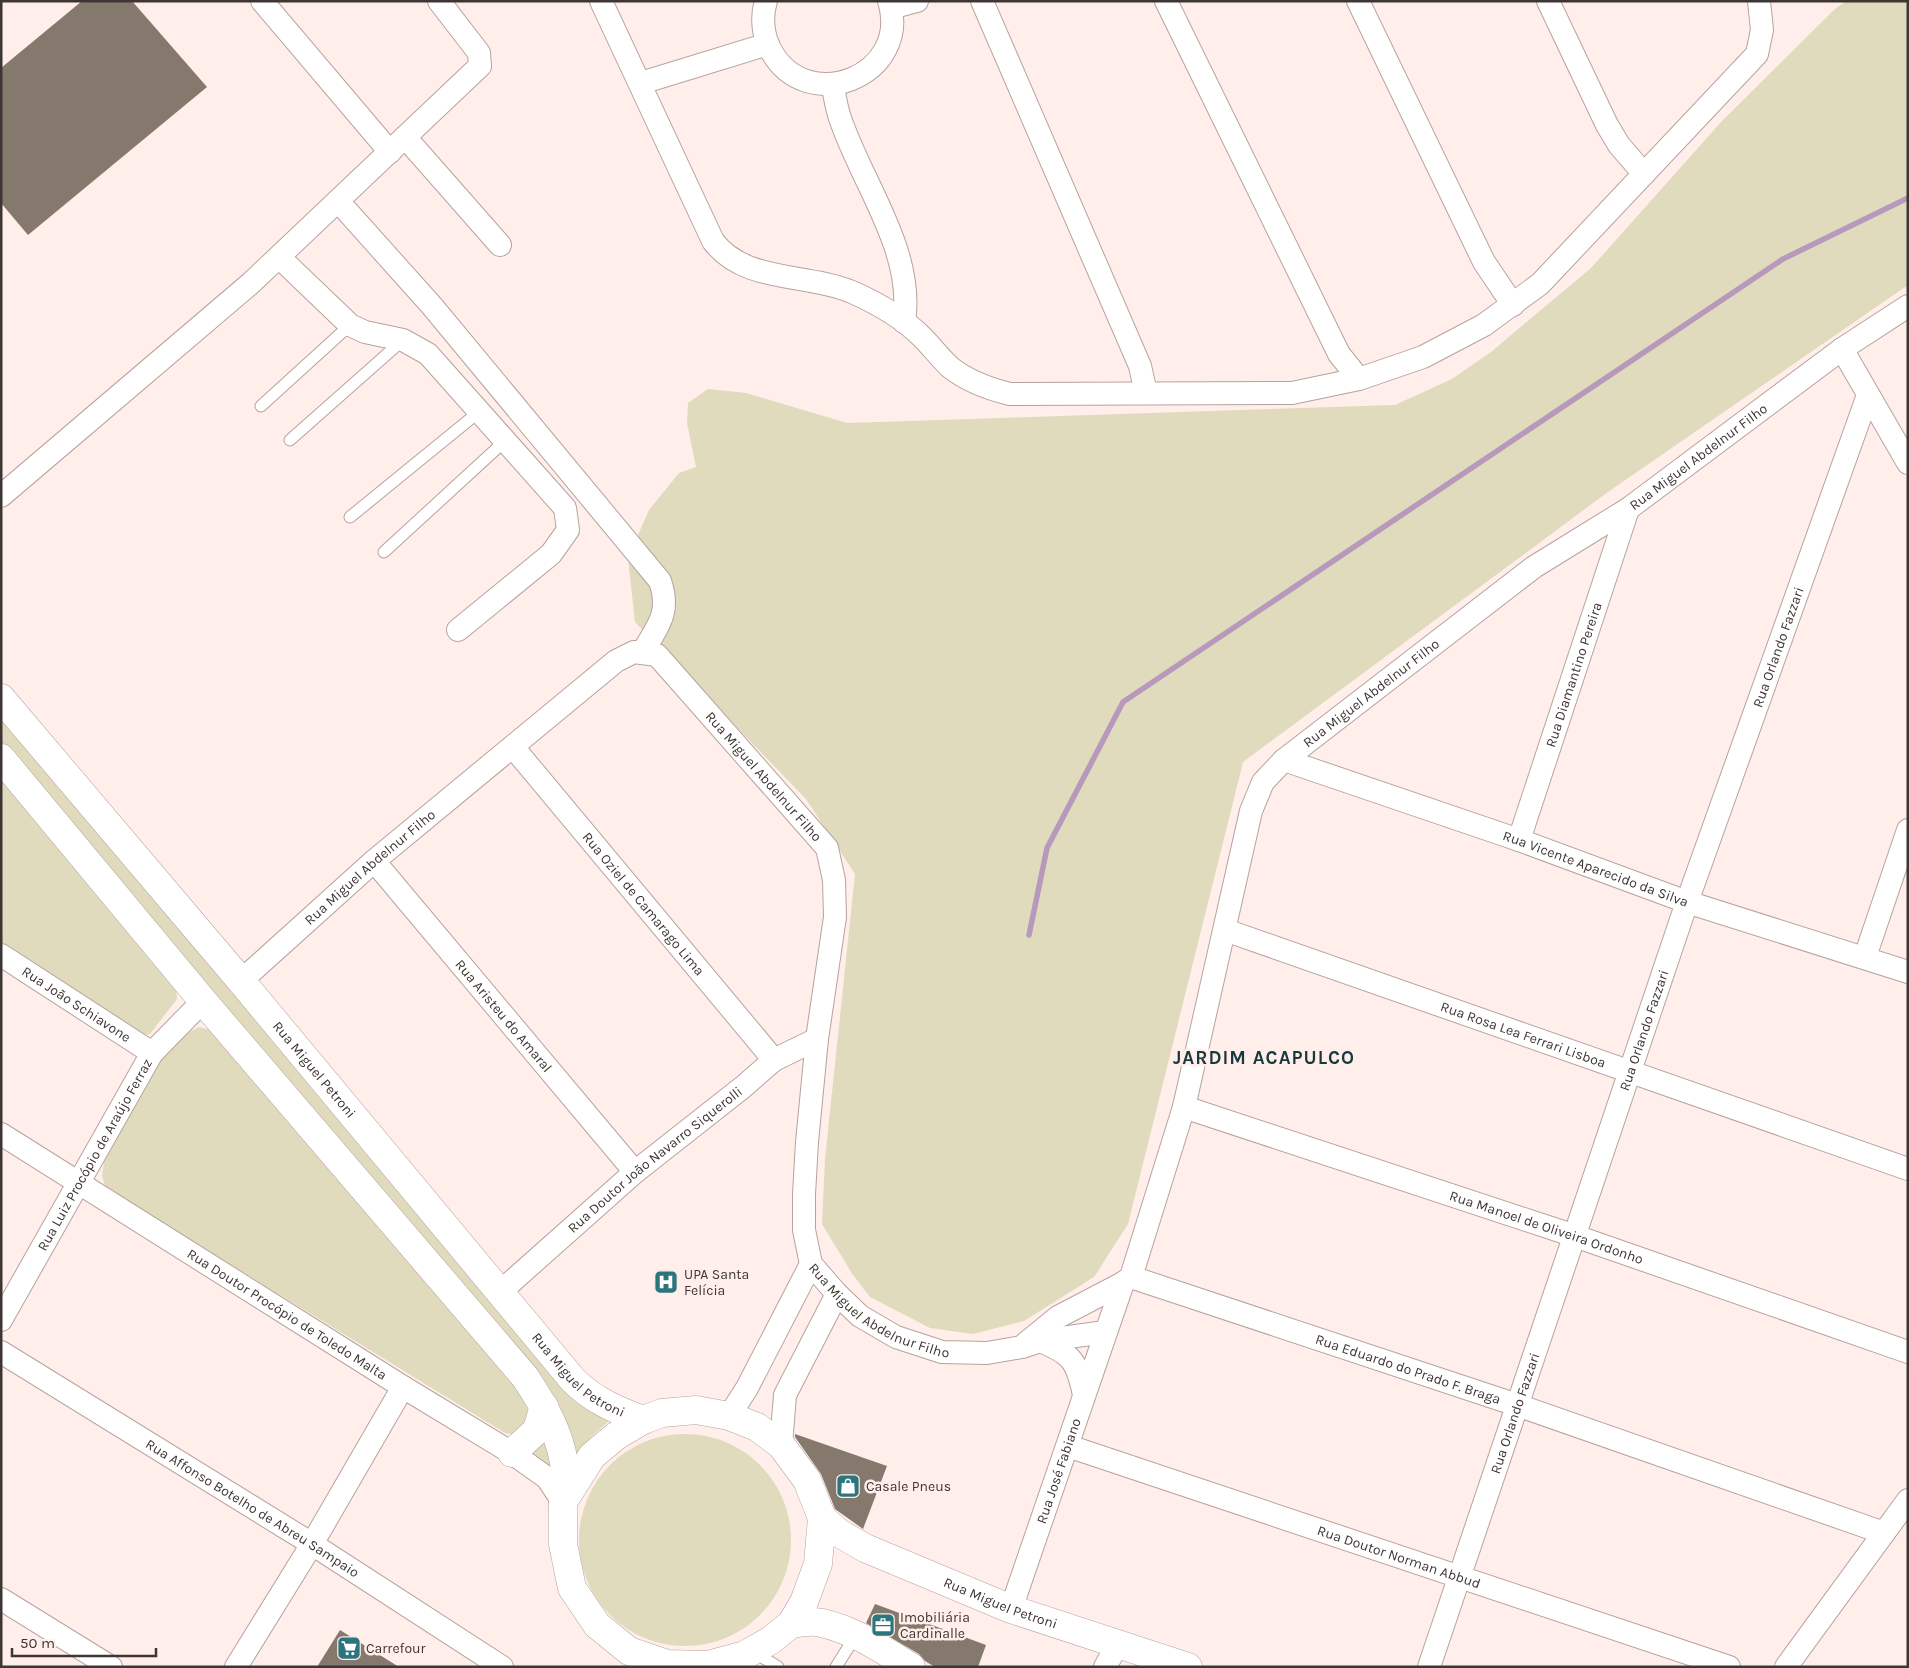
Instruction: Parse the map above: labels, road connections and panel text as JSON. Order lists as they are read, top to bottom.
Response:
{
  "streets": {
    "main road": ["Rua Miguel Petroni"],
    "street": [
      "Rua Miguel Abdelnur Filho",
      "Rua Orlando Fazzari",
      "Rua Diamantino Pereira",
      "Rua Vicente Aparecido da Silva",
      "Rua Oziel de Camarago Lima",
      "Rua João Schiavone",
      "Rua Aristeu do Amaral",
      "Rua Rosa Lea Ferrari Lisboa",
      "Rua Luiz Procópio de Araújo Ferraz",
      "Rua Doutor João Navarro Siquerolli",
      "Rua Manoel de Oliveira Ordonho",
      "Rua Doutor Procópio de Toledo Malta",
      "Rua Eduardo do Prado F. Braga",
      "Rua José Fabiano",
      "Rua Affonso Botelho de Abreu Sampaio",
      "Rua Doutor Norman Abbud"
    ]
  },
  "crossings": [
    ["Rua Miguel Abdelnur Filho", "Rua Diamantino Pereira"],
    ["Rua Miguel Abdelnur Filho", "Rua Vicente Aparecido da Silva"],
    ["Rua Miguel Abdelnur Filho", "Rua Oziel de Camarago Lima"],
    ["Rua Miguel Abdelnur Filho", "Rua Aristeu do Amaral"],
    ["Rua Miguel Abdelnur Filho", "Rua Rosa Lea Ferrari Lisboa"],
    ["Rua Miguel Abdelnur Filho", "Rua Miguel Petroni"],
    ["Rua Miguel Abdelnur Filho", "Rua Doutor João Navarro Siquerolli"],
    ["Rua Miguel Abdelnur Filho", "Rua Manoel de Oliveira Ordonho"],
    ["Rua Miguel Abdelnur Filho", "Rua Eduardo do Prado F. Braga"],
    ["Rua Miguel Abdelnur Filho", "Rua José Fabiano"],
    ["Rua Orlando Fazzari", "Rua Vicente Aparecido da Silva"],
    ["Rua Orlando Fazzari", "Rua Rosa Lea Ferrari Lisboa"],
    ["Rua Orlando Fazzari", "Rua Manoel de Oliveira Ordonho"],
    ["Rua Orlando Fazzari", "Rua Eduardo do Prado F. Braga"],
    ["Rua Orlando Fazzari", "Rua Doutor Norman Abbud"],
    ["Rua Diamantino Pereira", "Rua Vicente Aparecido da Silva"],
    ["Rua Oziel de Camarago Lima", "Rua Doutor João Navarro Siquerolli"],
    ["Rua João Schiavone", "Rua Luiz Procópio de Araújo Ferraz"],
    ["Rua Aristeu do Amaral", "Rua Doutor João Navarro Siquerolli"],
    ["Rua Miguel Petroni", "Rua Doutor João Navarro Siquerolli"],
    ["Rua Miguel Petroni", "Rua José Fabiano"],
    ["Rua Luiz Procópio de Araújo Ferraz", "Rua Doutor Procópio de Toledo Malta"],
    ["Rua José Fabiano", "Rua Doutor Norman Abbud"]
  ],
  "districts": ["JARDIM ACAPULCO"],
  "places": {
    "hospital": ["UPA Santa Felícia"],
    "shop": ["Casale Pneus"],
    "office": ["Imobiliária Cardinalle"],
    "supermarket": ["Carrefour"]
  },
  "scale_bar": "50 m"
}
